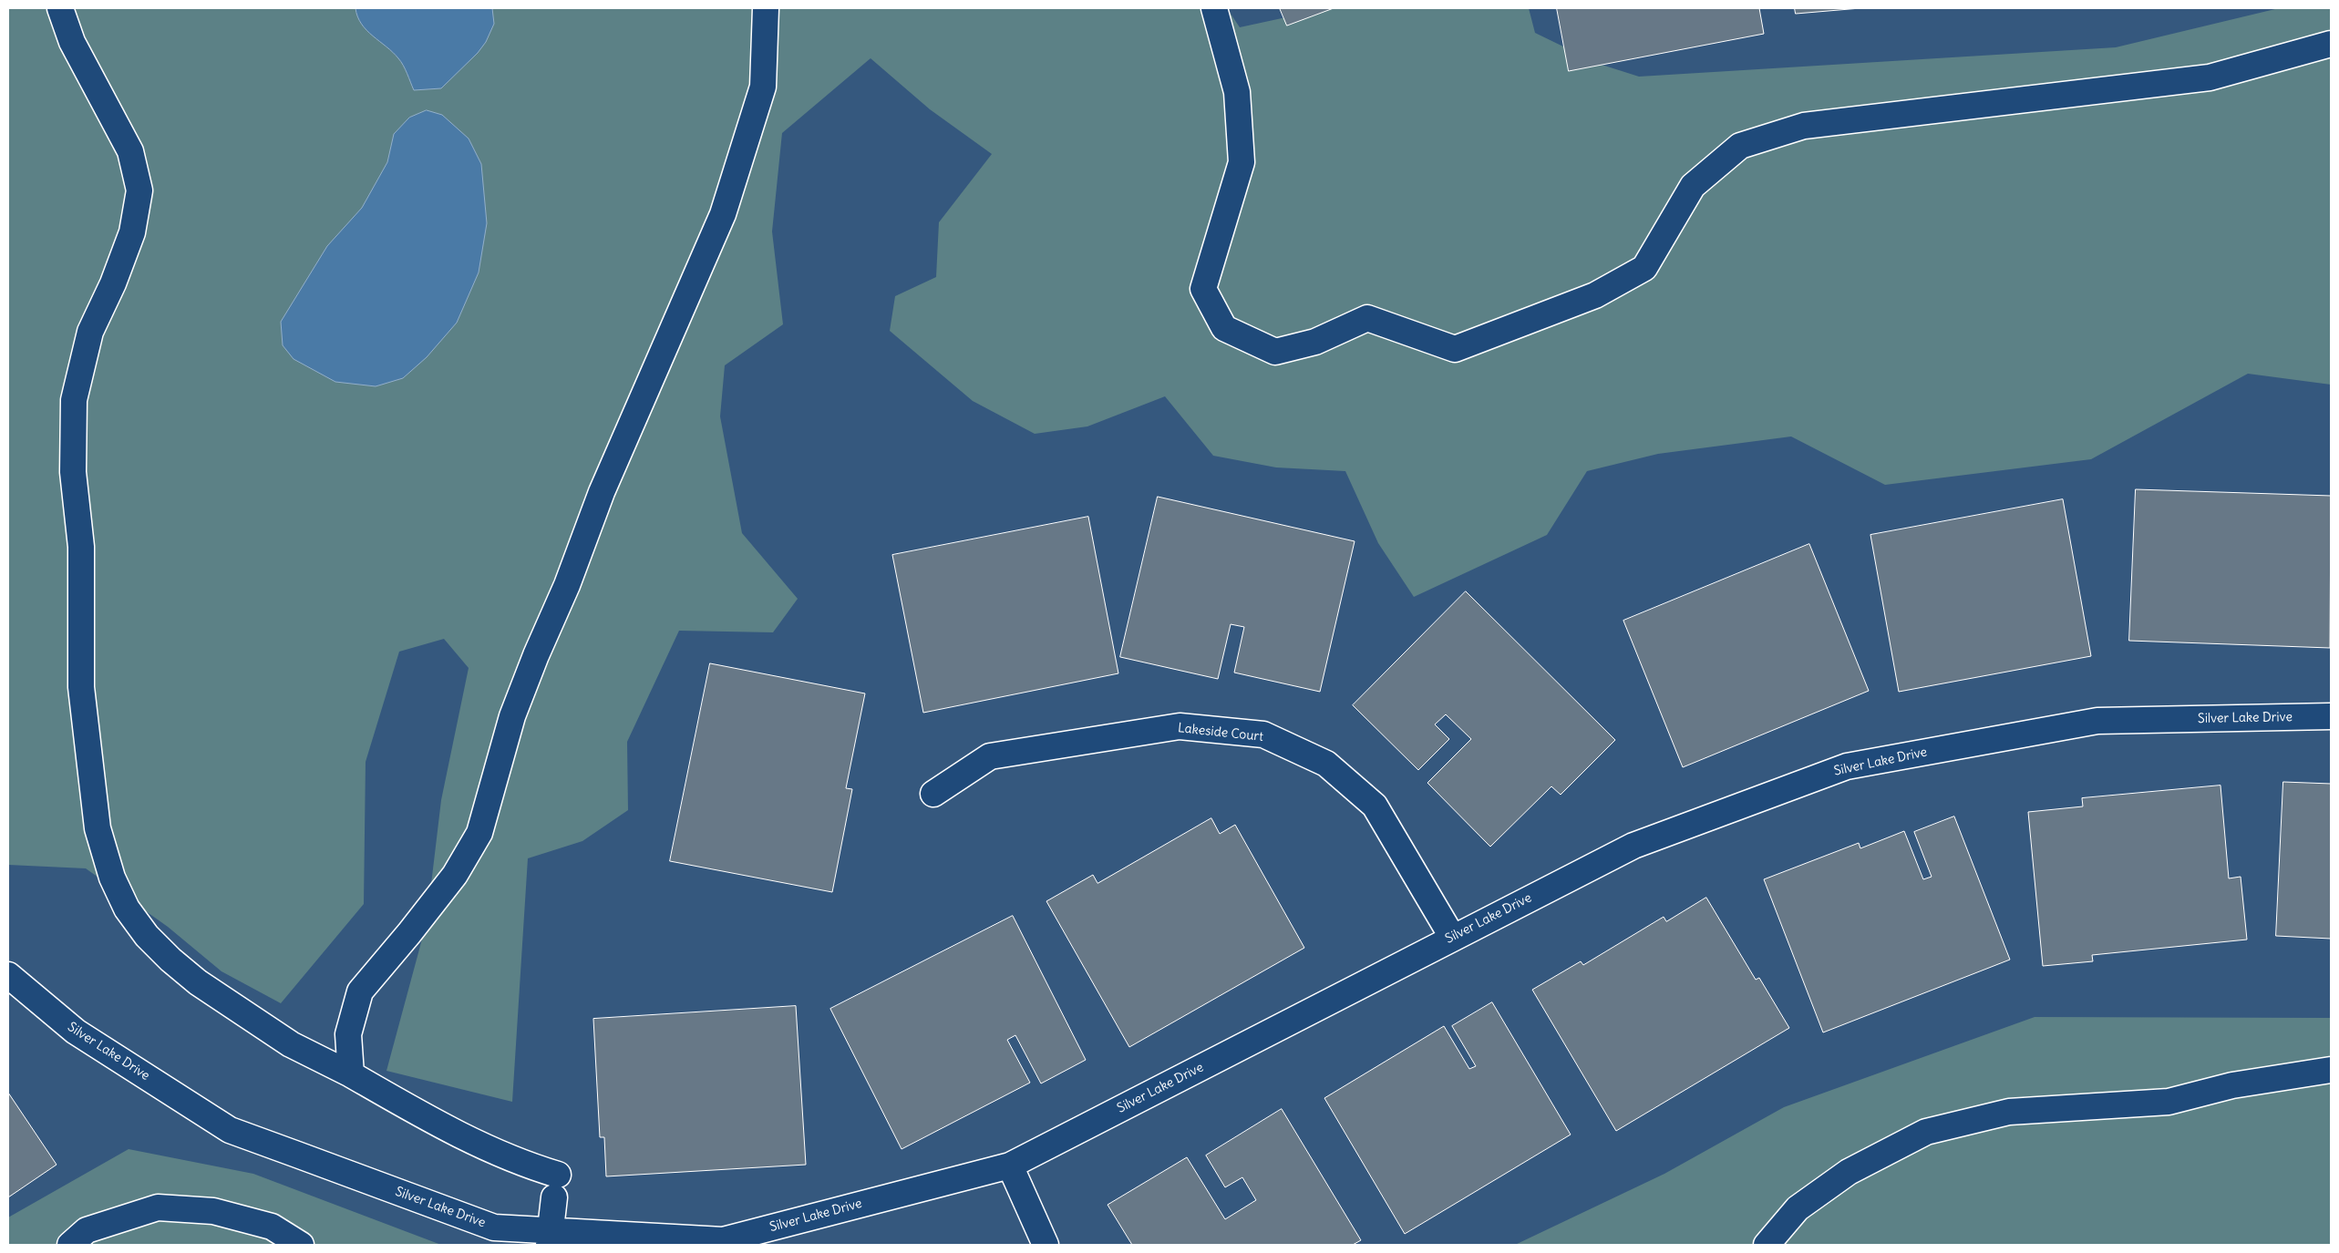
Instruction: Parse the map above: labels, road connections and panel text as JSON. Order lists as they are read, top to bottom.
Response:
{
  "streets": {
    "street": ["Silver Lake Drive", "Lakeside Court"]
  },
  "crossings": [
    ["Silver Lake Drive", "Lakeside Court"]
  ]
}
